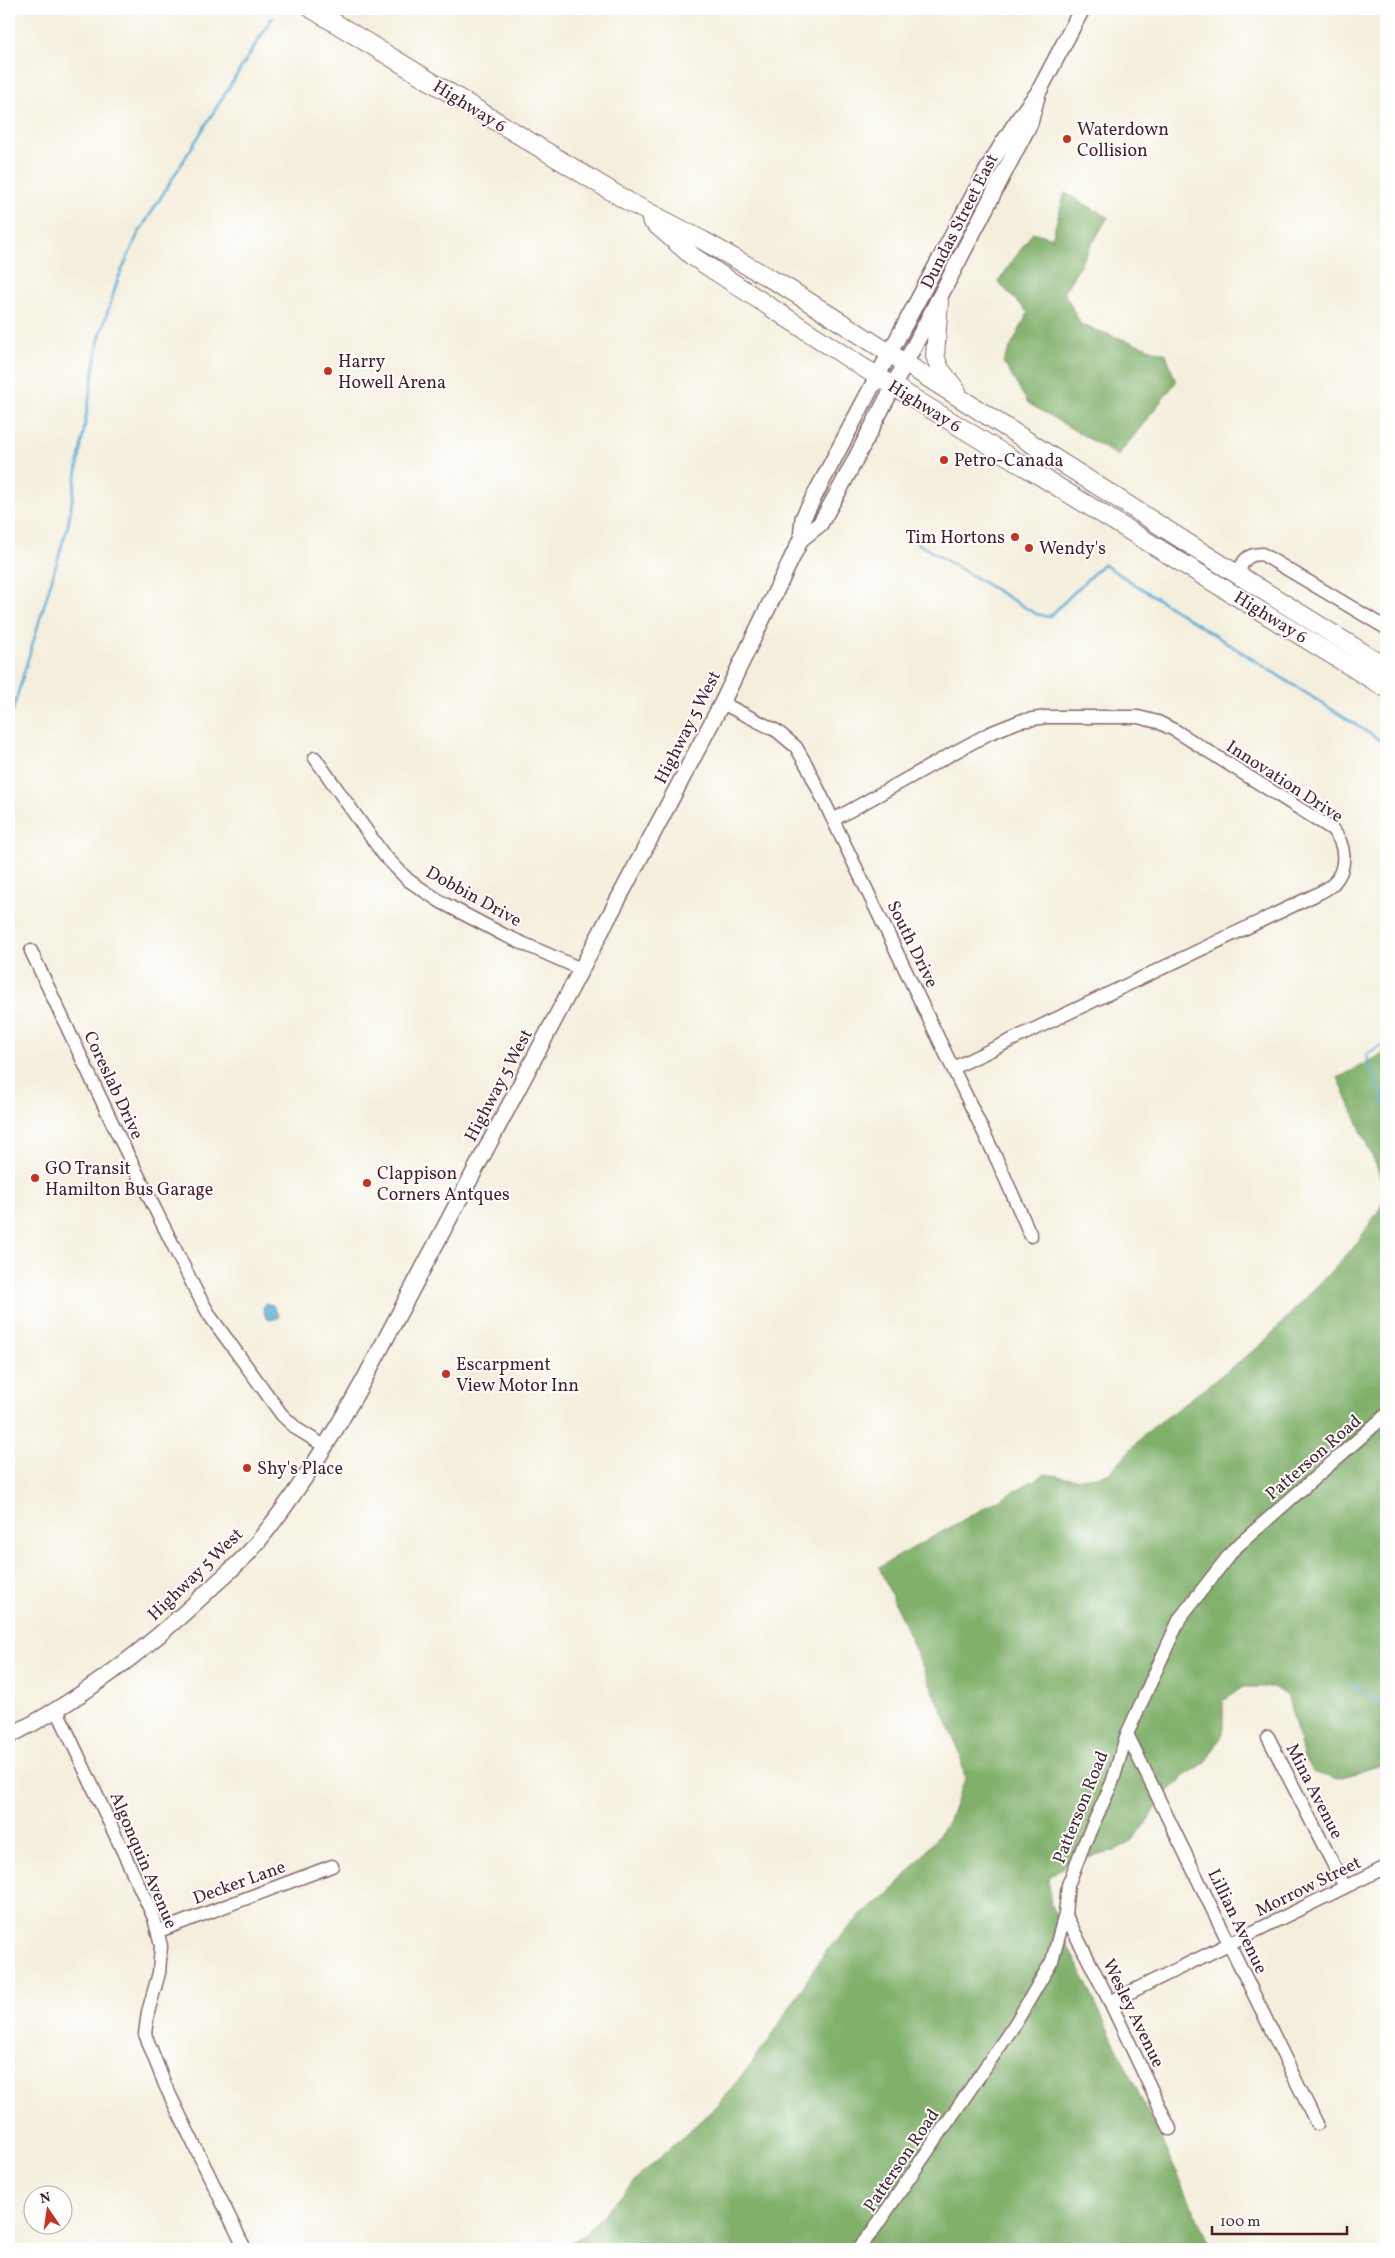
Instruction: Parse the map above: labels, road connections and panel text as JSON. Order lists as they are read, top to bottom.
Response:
{
  "streets": {
    "highway": ["Highway 6"],
    "main road": ["Dundas Street East", "Highway 5 West"],
    "street": [
      "Innovation Drive",
      "Dobbin Drive",
      "South Drive",
      "Coreslab Drive",
      "Patterson Road",
      "Mina Avenue",
      "Algonquin Avenue",
      "Decker Lane",
      "Morrow Street",
      "Lillian Avenue",
      "Wesley Avenue"
    ]
  },
  "crossings": [
    ["Highway 6", "Dundas Street East"],
    ["Highway 6", "Highway 5 West"],
    ["Dundas Street East", "Highway 5 West"],
    ["Highway 5 West", "Dobbin Drive"],
    ["Highway 5 West", "South Drive"],
    ["Highway 5 West", "Coreslab Drive"],
    ["Highway 5 West", "Algonquin Avenue"],
    ["Innovation Drive", "South Drive"],
    ["Patterson Road", "Lillian Avenue"],
    ["Patterson Road", "Wesley Avenue"],
    ["Mina Avenue", "Morrow Street"],
    ["Algonquin Avenue", "Decker Lane"],
    ["Morrow Street", "Lillian Avenue"],
    ["Morrow Street", "Wesley Avenue"]
  ],
  "places": [
    "Waterdown Collision",
    "Harry Howell Arena",
    "Petro-Canada",
    "Tim Hortons",
    "Wendy's",
    "GO Transit Hamilton Bus Garage",
    "Clappison Corners Antques",
    "Escarpment View Motor Inn",
    "Shy's Place"
  ],
  "scale_bar": "100 m",
  "north": "top"
}
